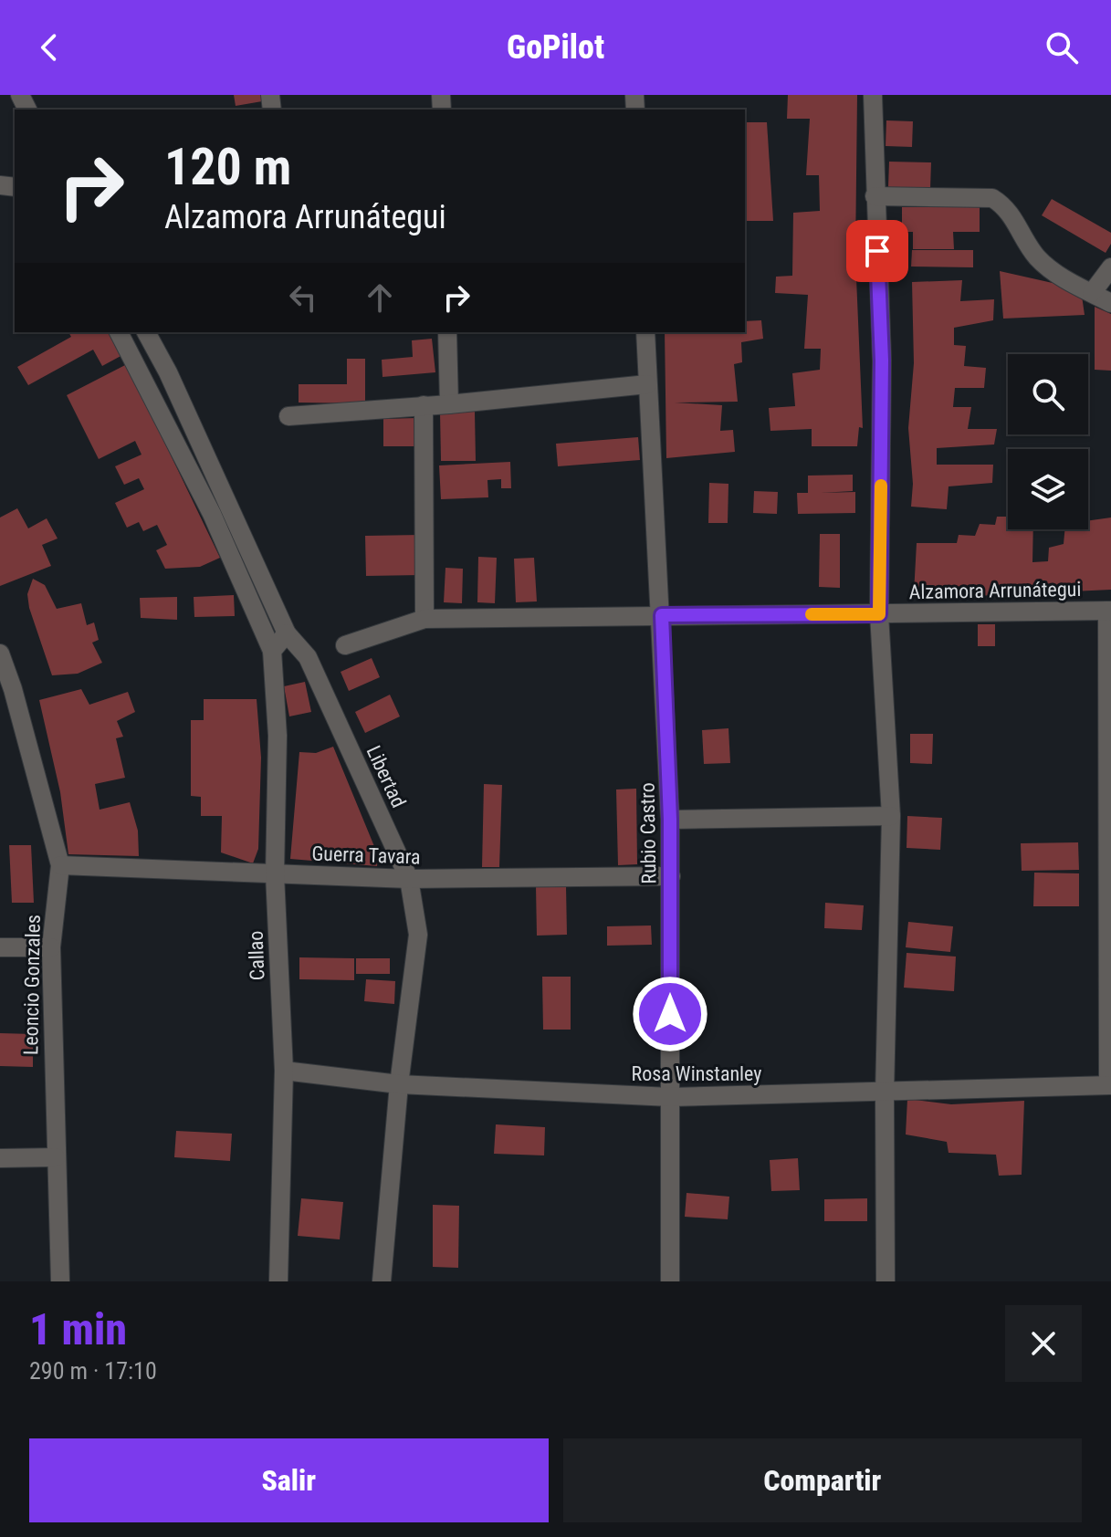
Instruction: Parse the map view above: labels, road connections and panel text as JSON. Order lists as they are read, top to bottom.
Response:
{
  "streets": {
    "street": [
      "Alzamora Arrunátegui",
      "Libertad",
      "Rubio Castro",
      "Guerra Tavara",
      "Callao",
      "Leoncio Gonzales",
      "Rosa Winstanley"
    ]
  },
  "crossings": [
    ["Alzamora Arrunátegui", "Rubio Castro"],
    ["Libertad", "Guerra Tavara"],
    ["Libertad", "Rosa Winstanley"],
    ["Rubio Castro", "Guerra Tavara"],
    ["Rubio Castro", "Rosa Winstanley"],
    ["Guerra Tavara", "Callao"],
    ["Guerra Tavara", "Leoncio Gonzales"],
    ["Callao", "Rosa Winstanley"]
  ],
  "page": {
    "header": "GoPilot",
    "turn": ["120 m", "Alzamora Arrunátegui"],
    "heading": ["1 min", "290 m · 17:10"],
    "buttons": ["Salir", "Compartir"]
  }
}
